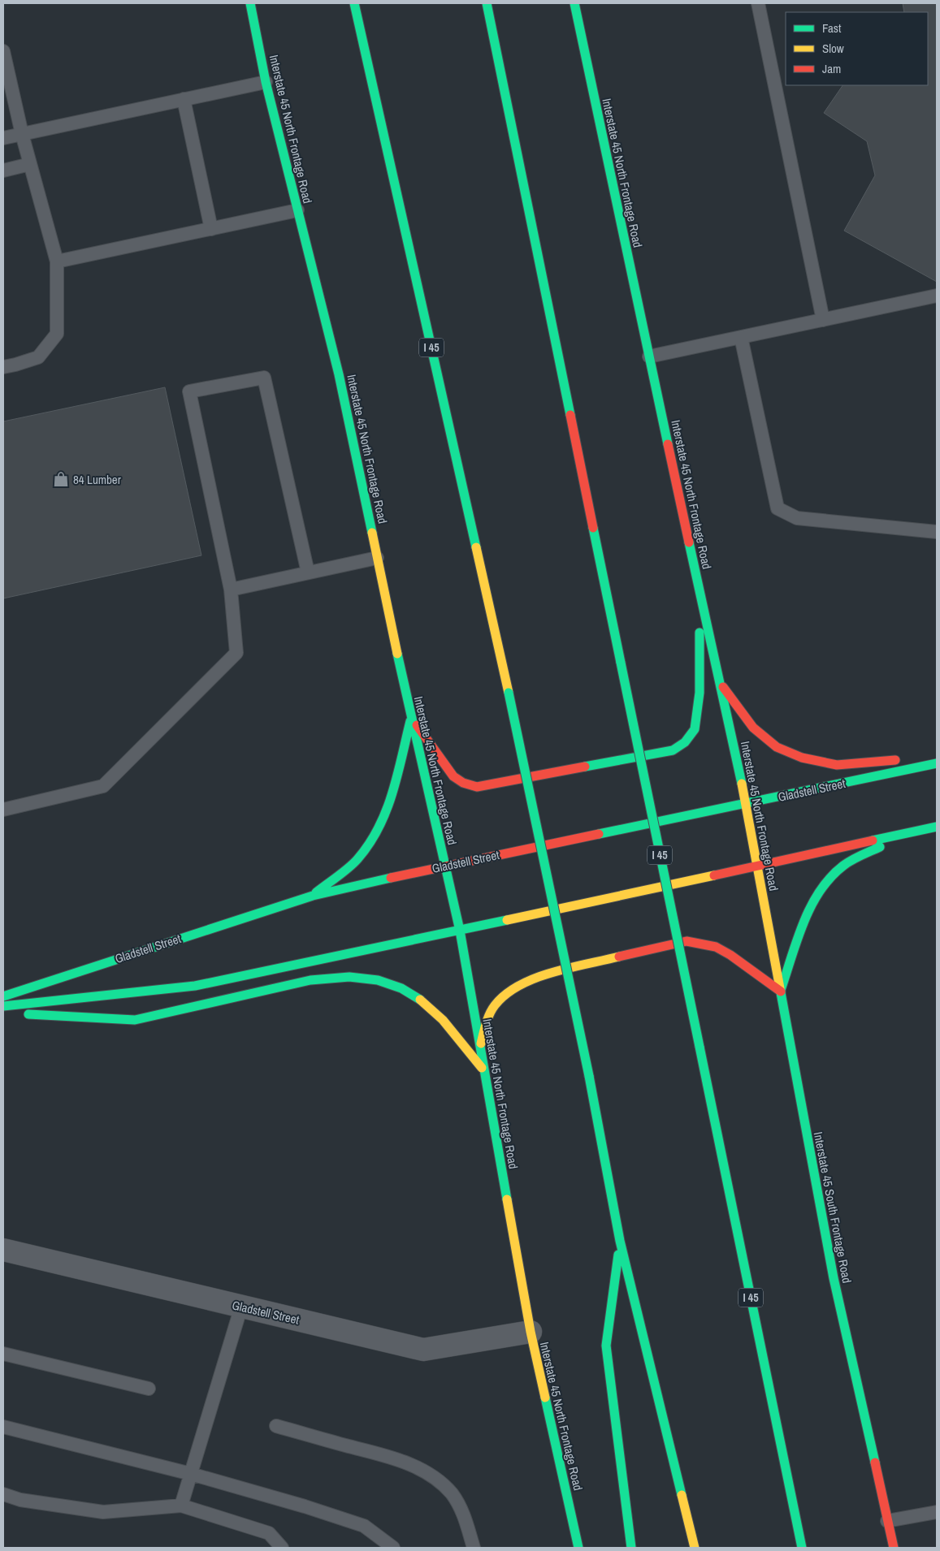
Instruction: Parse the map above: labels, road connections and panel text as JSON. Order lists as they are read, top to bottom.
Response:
{
  "streets": {
    "main road": [
      "Interstate 45 North Frontage Road",
      "I 45",
      "Gladstell Street",
      "Interstate 45 South Frontage Road"
    ]
  },
  "crossings": [
    ["Interstate 45 North Frontage Road", "Gladstell Street"],
    ["Interstate 45 North Frontage Road", "Interstate 45 South Frontage Road"]
  ],
  "places": {
    "shop": ["84 Lumber"]
  },
  "legend": ["Fast", "Slow", "Jam"]
}
